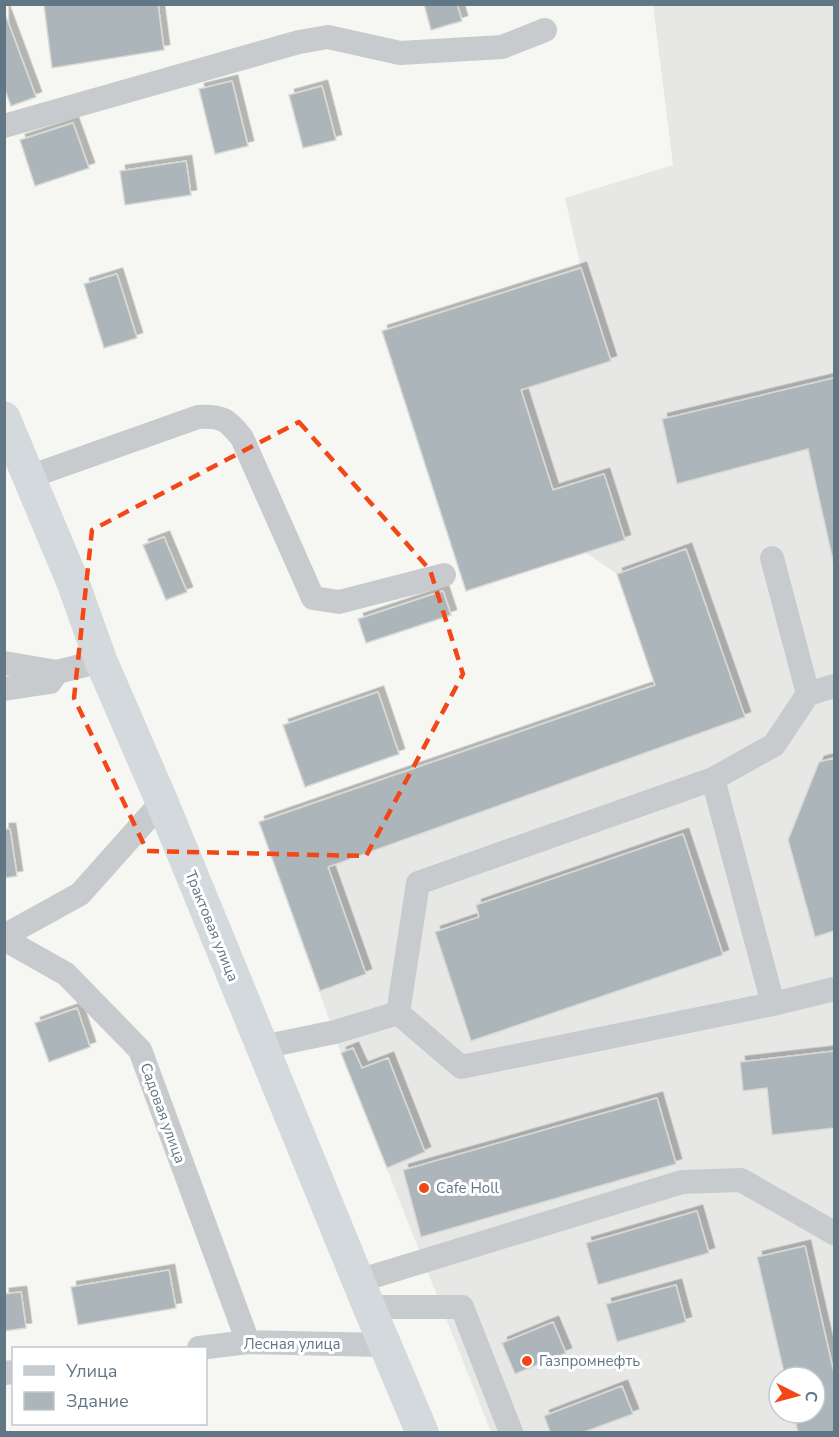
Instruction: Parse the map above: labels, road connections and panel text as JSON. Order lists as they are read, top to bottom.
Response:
{
  "streets": {
    "highway": ["Трактовая улица"],
    "street": ["Садовая улица", "Лесная улица"]
  },
  "crossings": [
    ["Трактовая улица", "Лесная улица"],
    ["Садовая улица", "Лесная улица"]
  ],
  "places": ["Cafe Holl", "Газпромнефть"],
  "legend": ["Улица", "Здание"],
  "north": "right"
}
